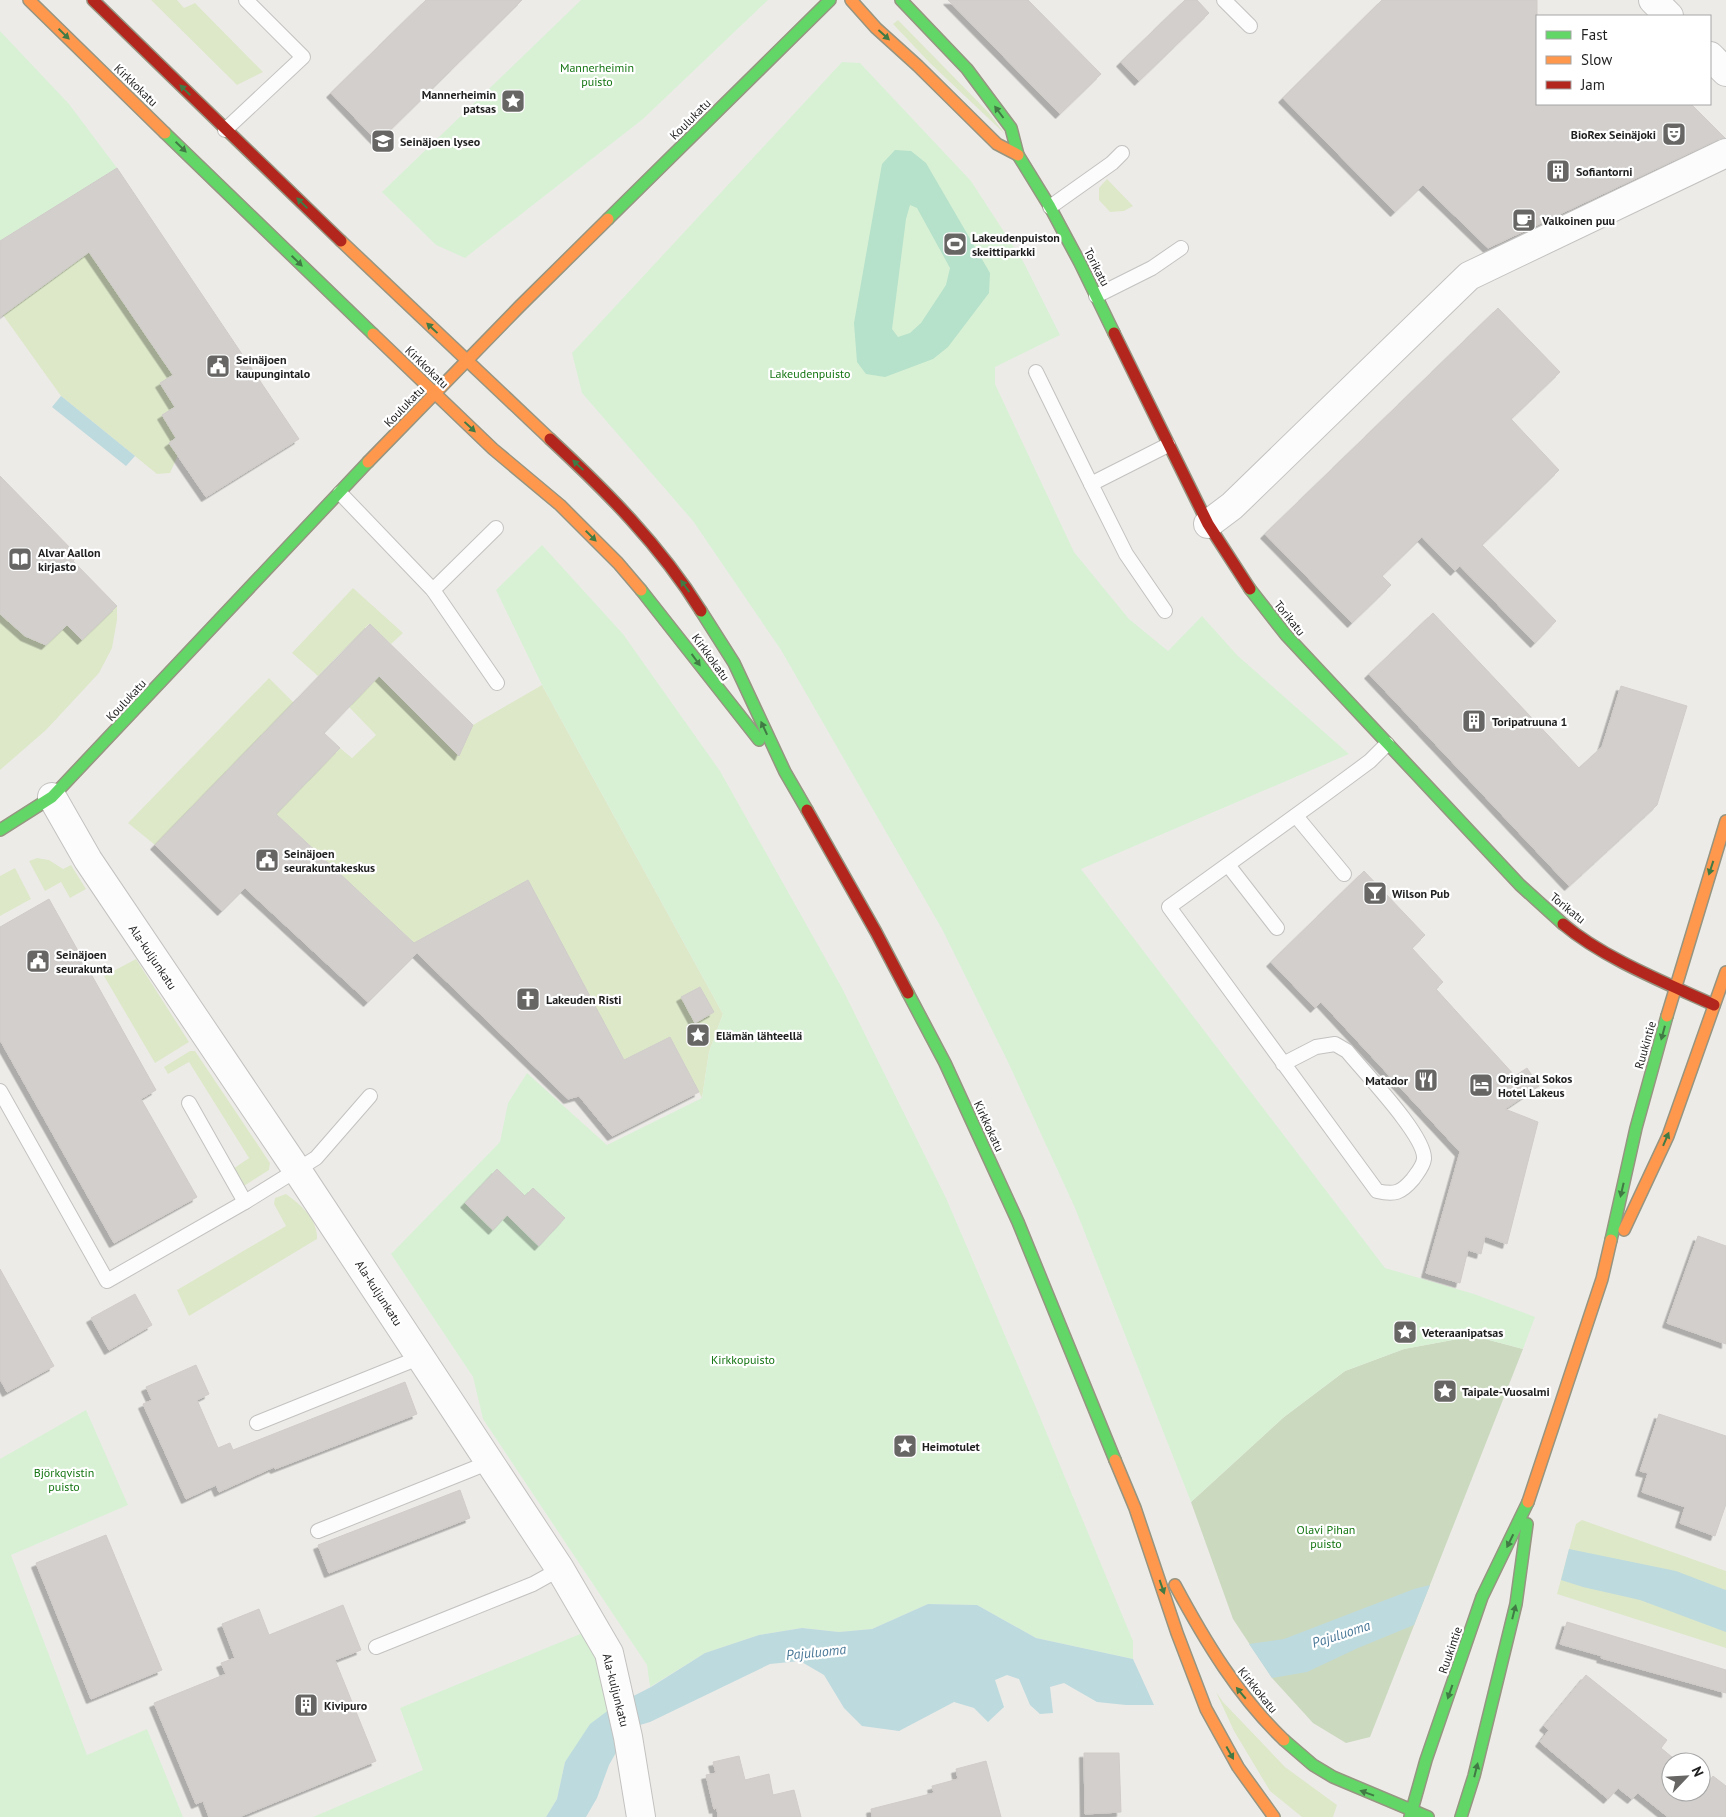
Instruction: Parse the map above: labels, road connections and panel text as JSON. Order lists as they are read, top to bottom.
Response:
{
  "streets": {
    "main road": [
      "Kirkkokatu",
      "Koulukatu",
      "Torikatu",
      "Ruukintie"
    ],
    "street": ["Ala-kuljunkatu"]
  },
  "crossings": [
    ["Kirkkokatu", "Koulukatu"],
    ["Kirkkokatu", "Ruukintie"],
    ["Koulukatu", "Ala-kuljunkatu"],
    ["Torikatu", "Ruukintie"]
  ],
  "water": ["Pajuluoma"],
  "parks": [
    "Mannerheimin puisto",
    "Lakeudenpuisto",
    "Kirkkopuisto",
    "Björkqvistin puisto",
    "Olavi Pihan puisto"
  ],
  "places": {
    "place": [
      "Mannerheimin patsas",
      "Elämän lähteellä",
      "Veteraanipatsas",
      "Taipale-Vuosalmi",
      "Heimotulet"
    ],
    "theatre": ["BioRex Seinäjoki"],
    "school or university": ["Seinäjoen lyseo"],
    "building": ["Sofiantorni", "Toripatruuna 1", "Kivipuro"],
    "cafe": ["Valkoinen puu"],
    "sports": ["Lakeudenpuiston skeittiparkki"],
    "public building": ["Seinäjoen kaupungintalo", "Seinäjoen seurakuntakeskus", "Seinäjoen seurakunta"],
    "library": ["Alvar Aallon kirjasto"],
    "bar": ["Wilson Pub"],
    "church": ["Lakeuden Risti"],
    "restaurant": ["Matador"],
    "hotel": ["Original Sokos Hotel Lakeus"]
  },
  "legend": ["Fast", "Slow", "Jam"],
  "north": "top right"
}
